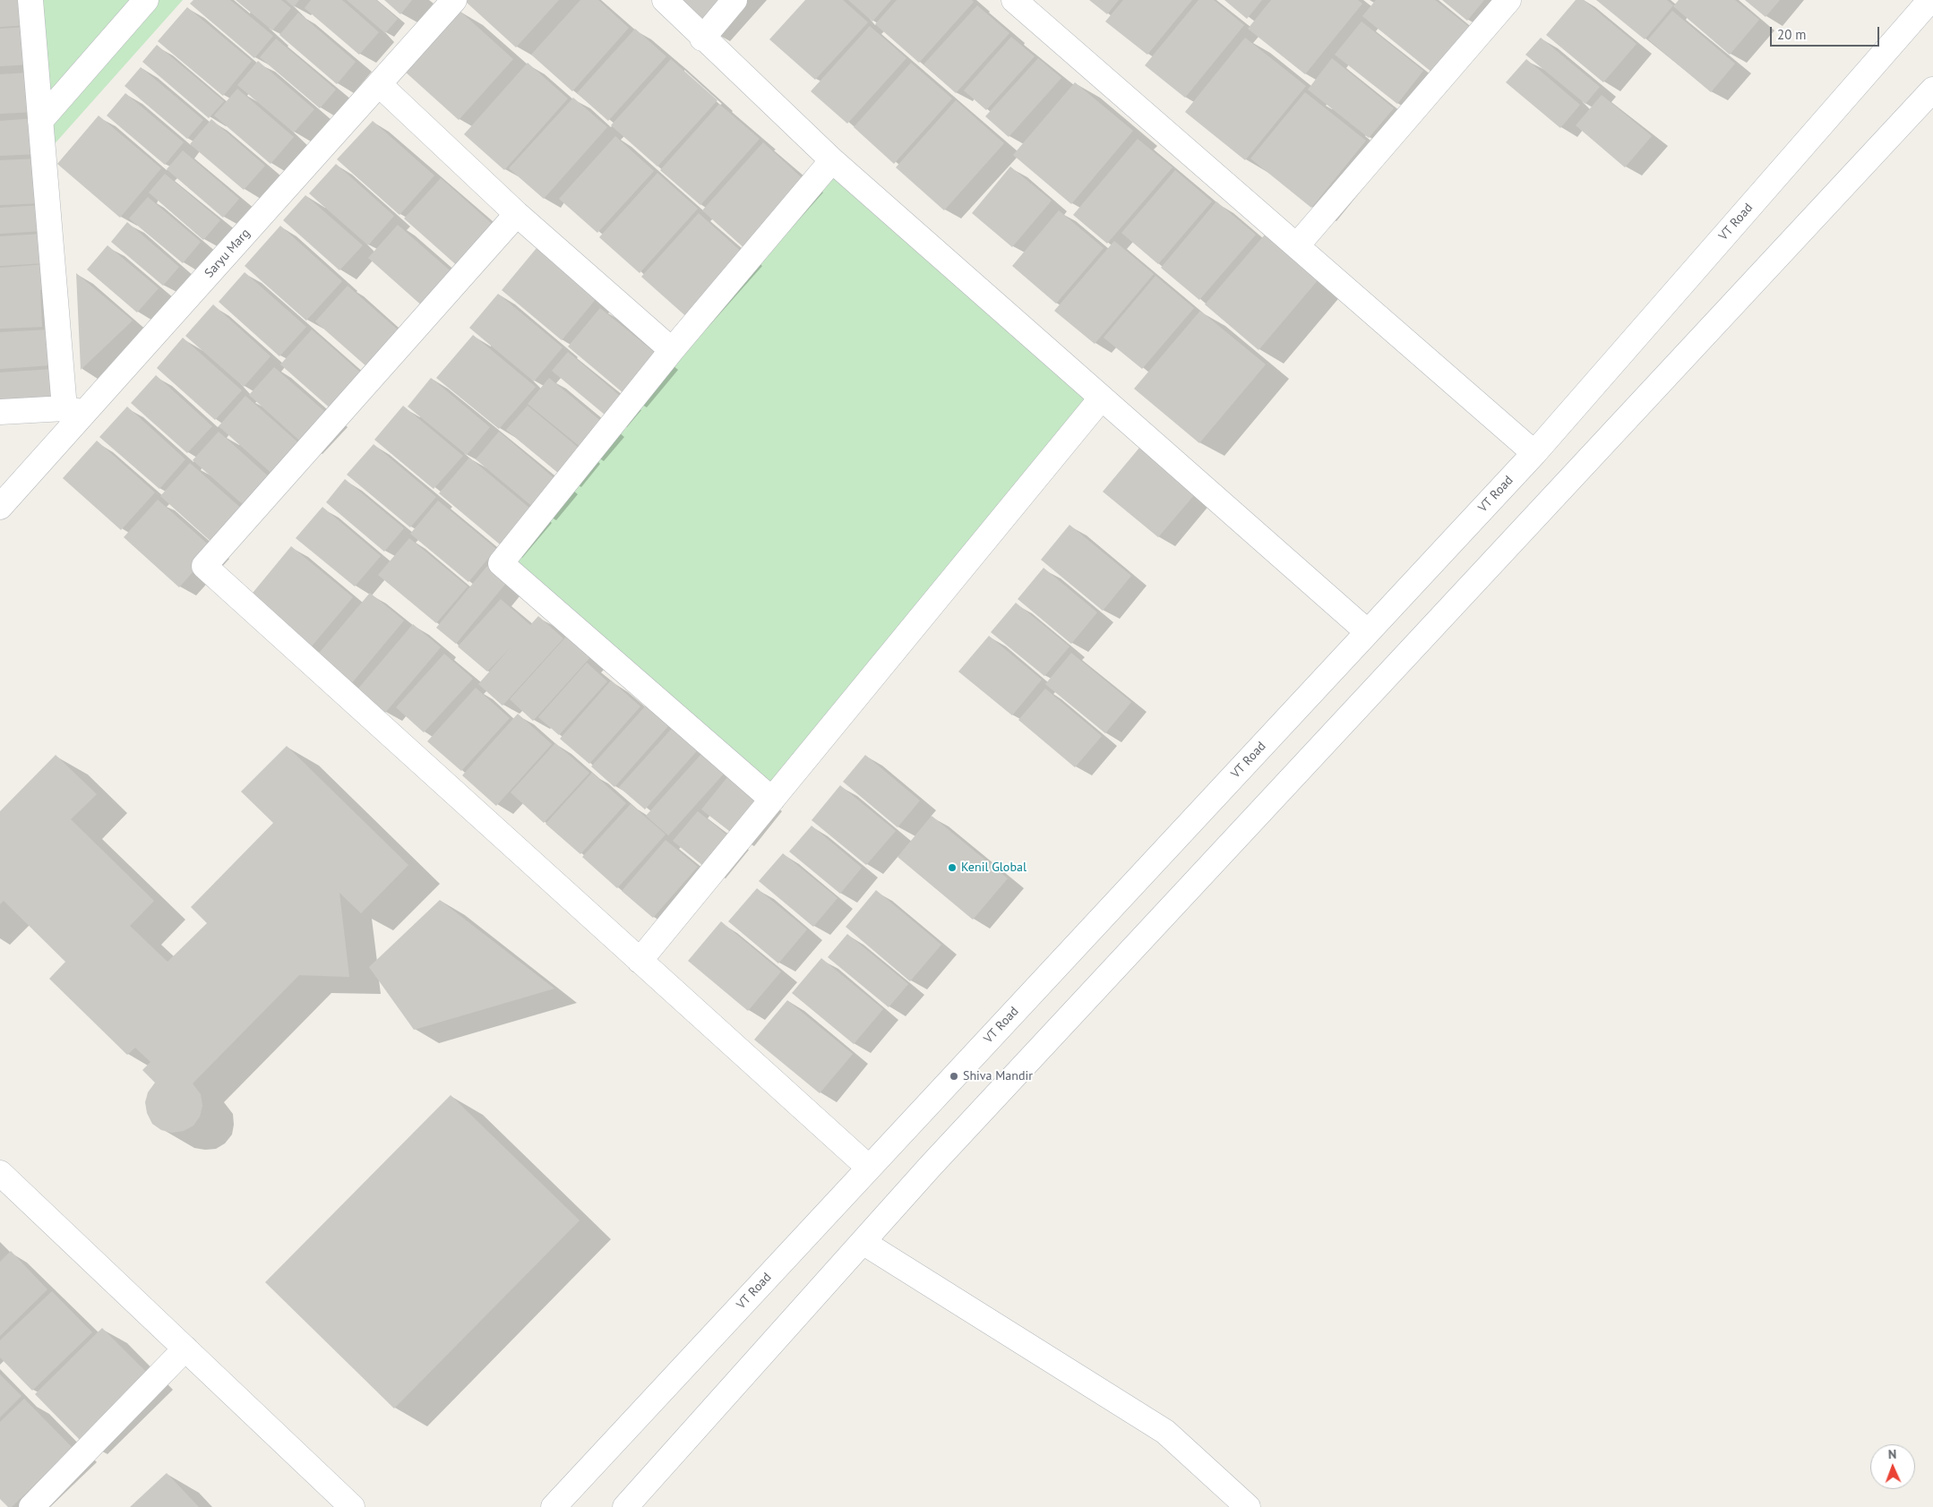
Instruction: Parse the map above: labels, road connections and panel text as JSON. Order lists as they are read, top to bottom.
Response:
{
  "streets": {
    "street": ["VT Road", "Saryu Marg"]
  },
  "places": ["Kenil Global", "Shiva Mandir"],
  "scale_bar": "20 m",
  "north": "top"
}
